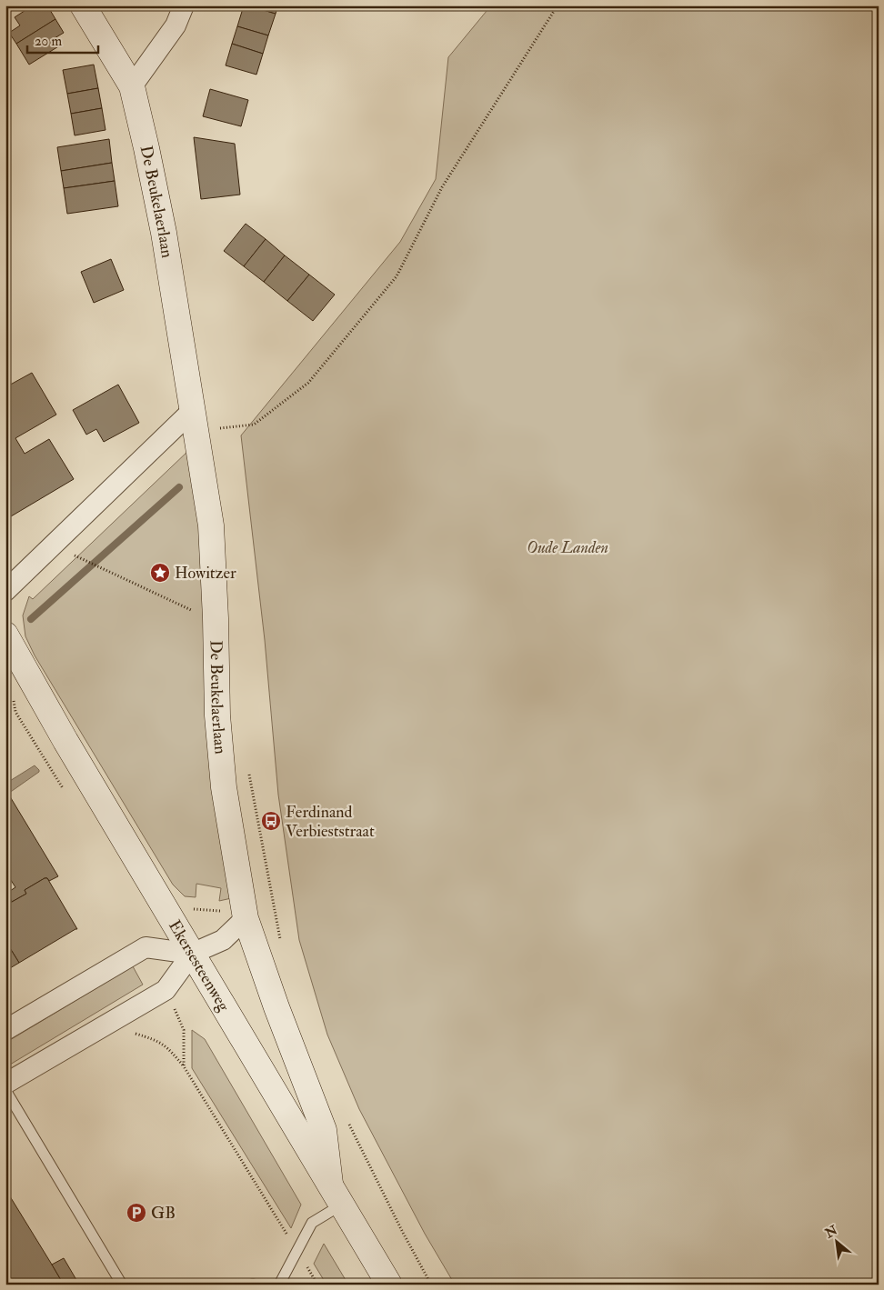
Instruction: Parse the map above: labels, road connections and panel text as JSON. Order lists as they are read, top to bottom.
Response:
{
  "streets": {
    "main road": ["De Beukelaerlaan", "Ekersesteenweg"]
  },
  "crossings": [
    ["De Beukelaerlaan", "Ekersesteenweg"]
  ],
  "parks": ["Oude Landen"],
  "places": {
    "place": ["Howitzer"],
    "bus stop": ["Ferdinand Verbieststraat"],
    "parking": ["GB"]
  },
  "scale_bar": "20 m",
  "north": "top left"
}
